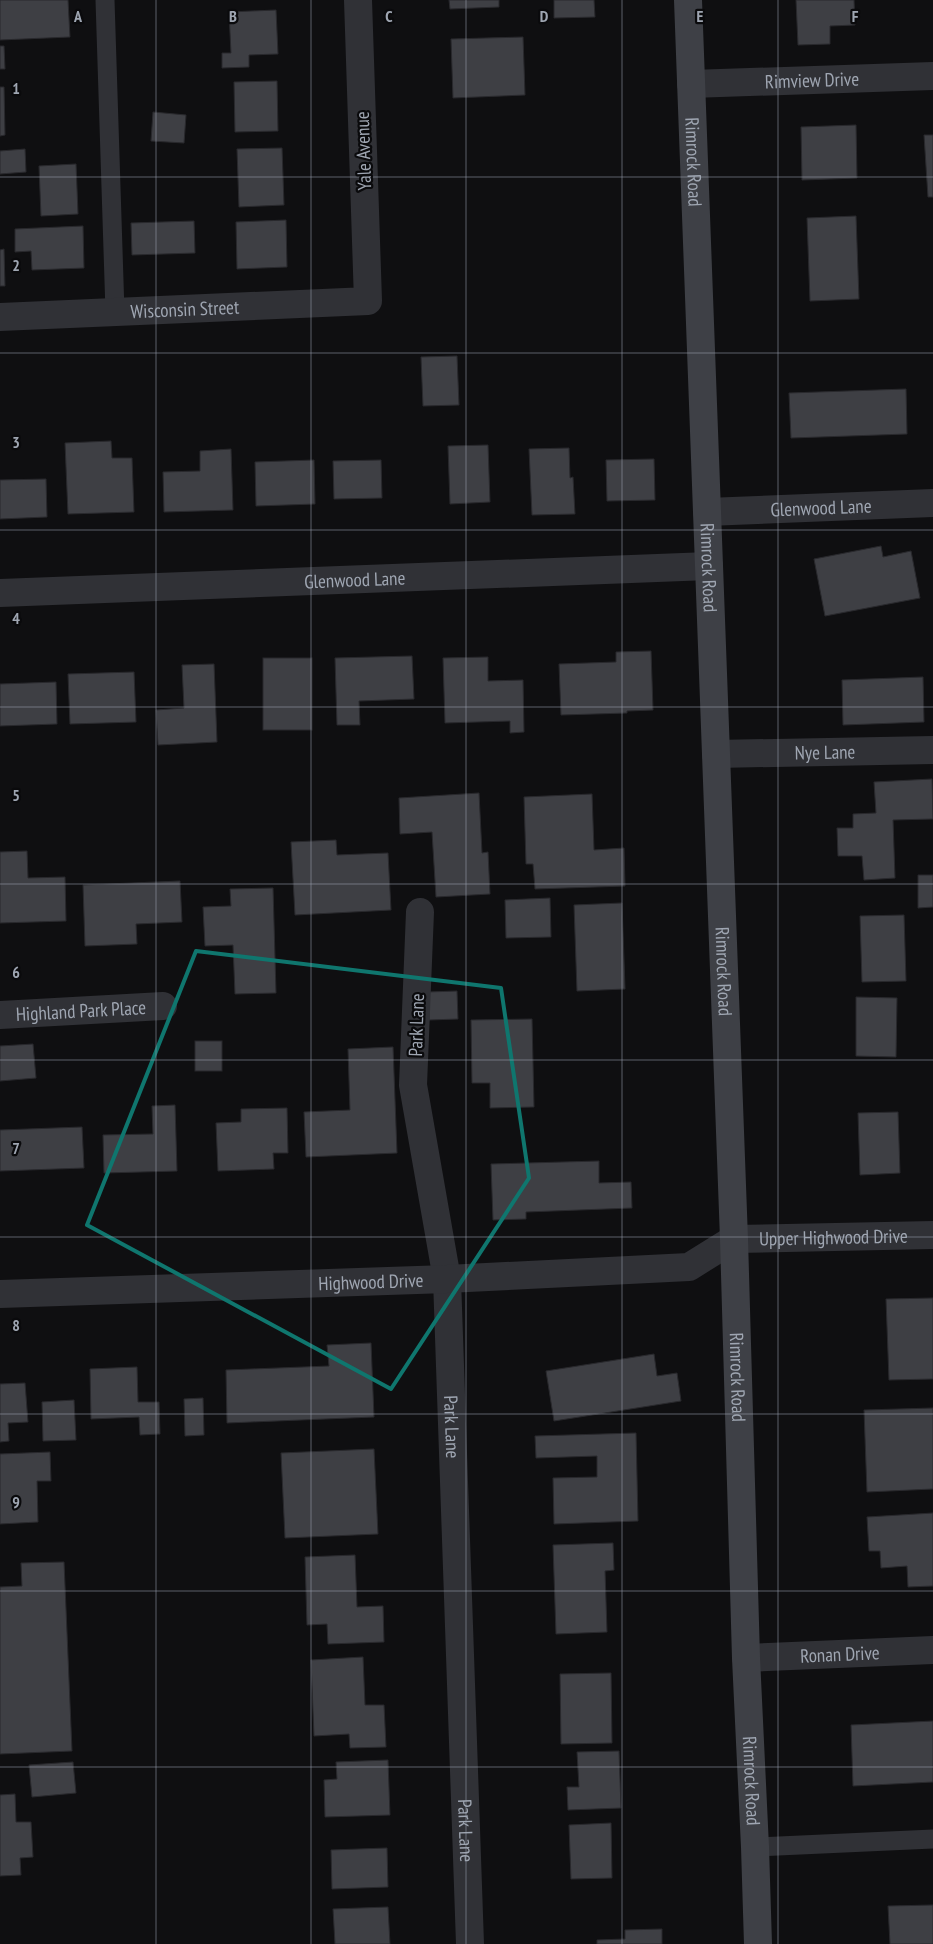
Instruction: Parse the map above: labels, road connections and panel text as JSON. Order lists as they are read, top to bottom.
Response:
{
  "streets": {
    "main road": ["Rimrock Road"],
    "street": [
      "Rimview Drive",
      "Yale Avenue",
      "Wisconsin Street",
      "Glenwood Lane",
      "Nye Lane",
      "Highland Park Place",
      "Park Lane",
      "Upper Highwood Drive",
      "Highwood Drive",
      "Ronan Drive"
    ]
  },
  "crossings": [
    ["Rimview Drive", "Rimrock Road"],
    ["Yale Avenue", "Wisconsin Street"],
    ["Rimrock Road", "Glenwood Lane"],
    ["Rimrock Road", "Nye Lane"],
    ["Rimrock Road", "Upper Highwood Drive"],
    ["Rimrock Road", "Highwood Drive"],
    ["Rimrock Road", "Ronan Drive"],
    ["Park Lane", "Highwood Drive"],
    ["Upper Highwood Drive", "Highwood Drive"]
  ],
  "grid": {
    "columns": [
      "A",
      "B",
      "C",
      "D",
      "E",
      "F"
    ],
    "rows": [
      "1",
      "2",
      "3",
      "4",
      "5",
      "6",
      "7",
      "8",
      "9"
    ]
  }
}
